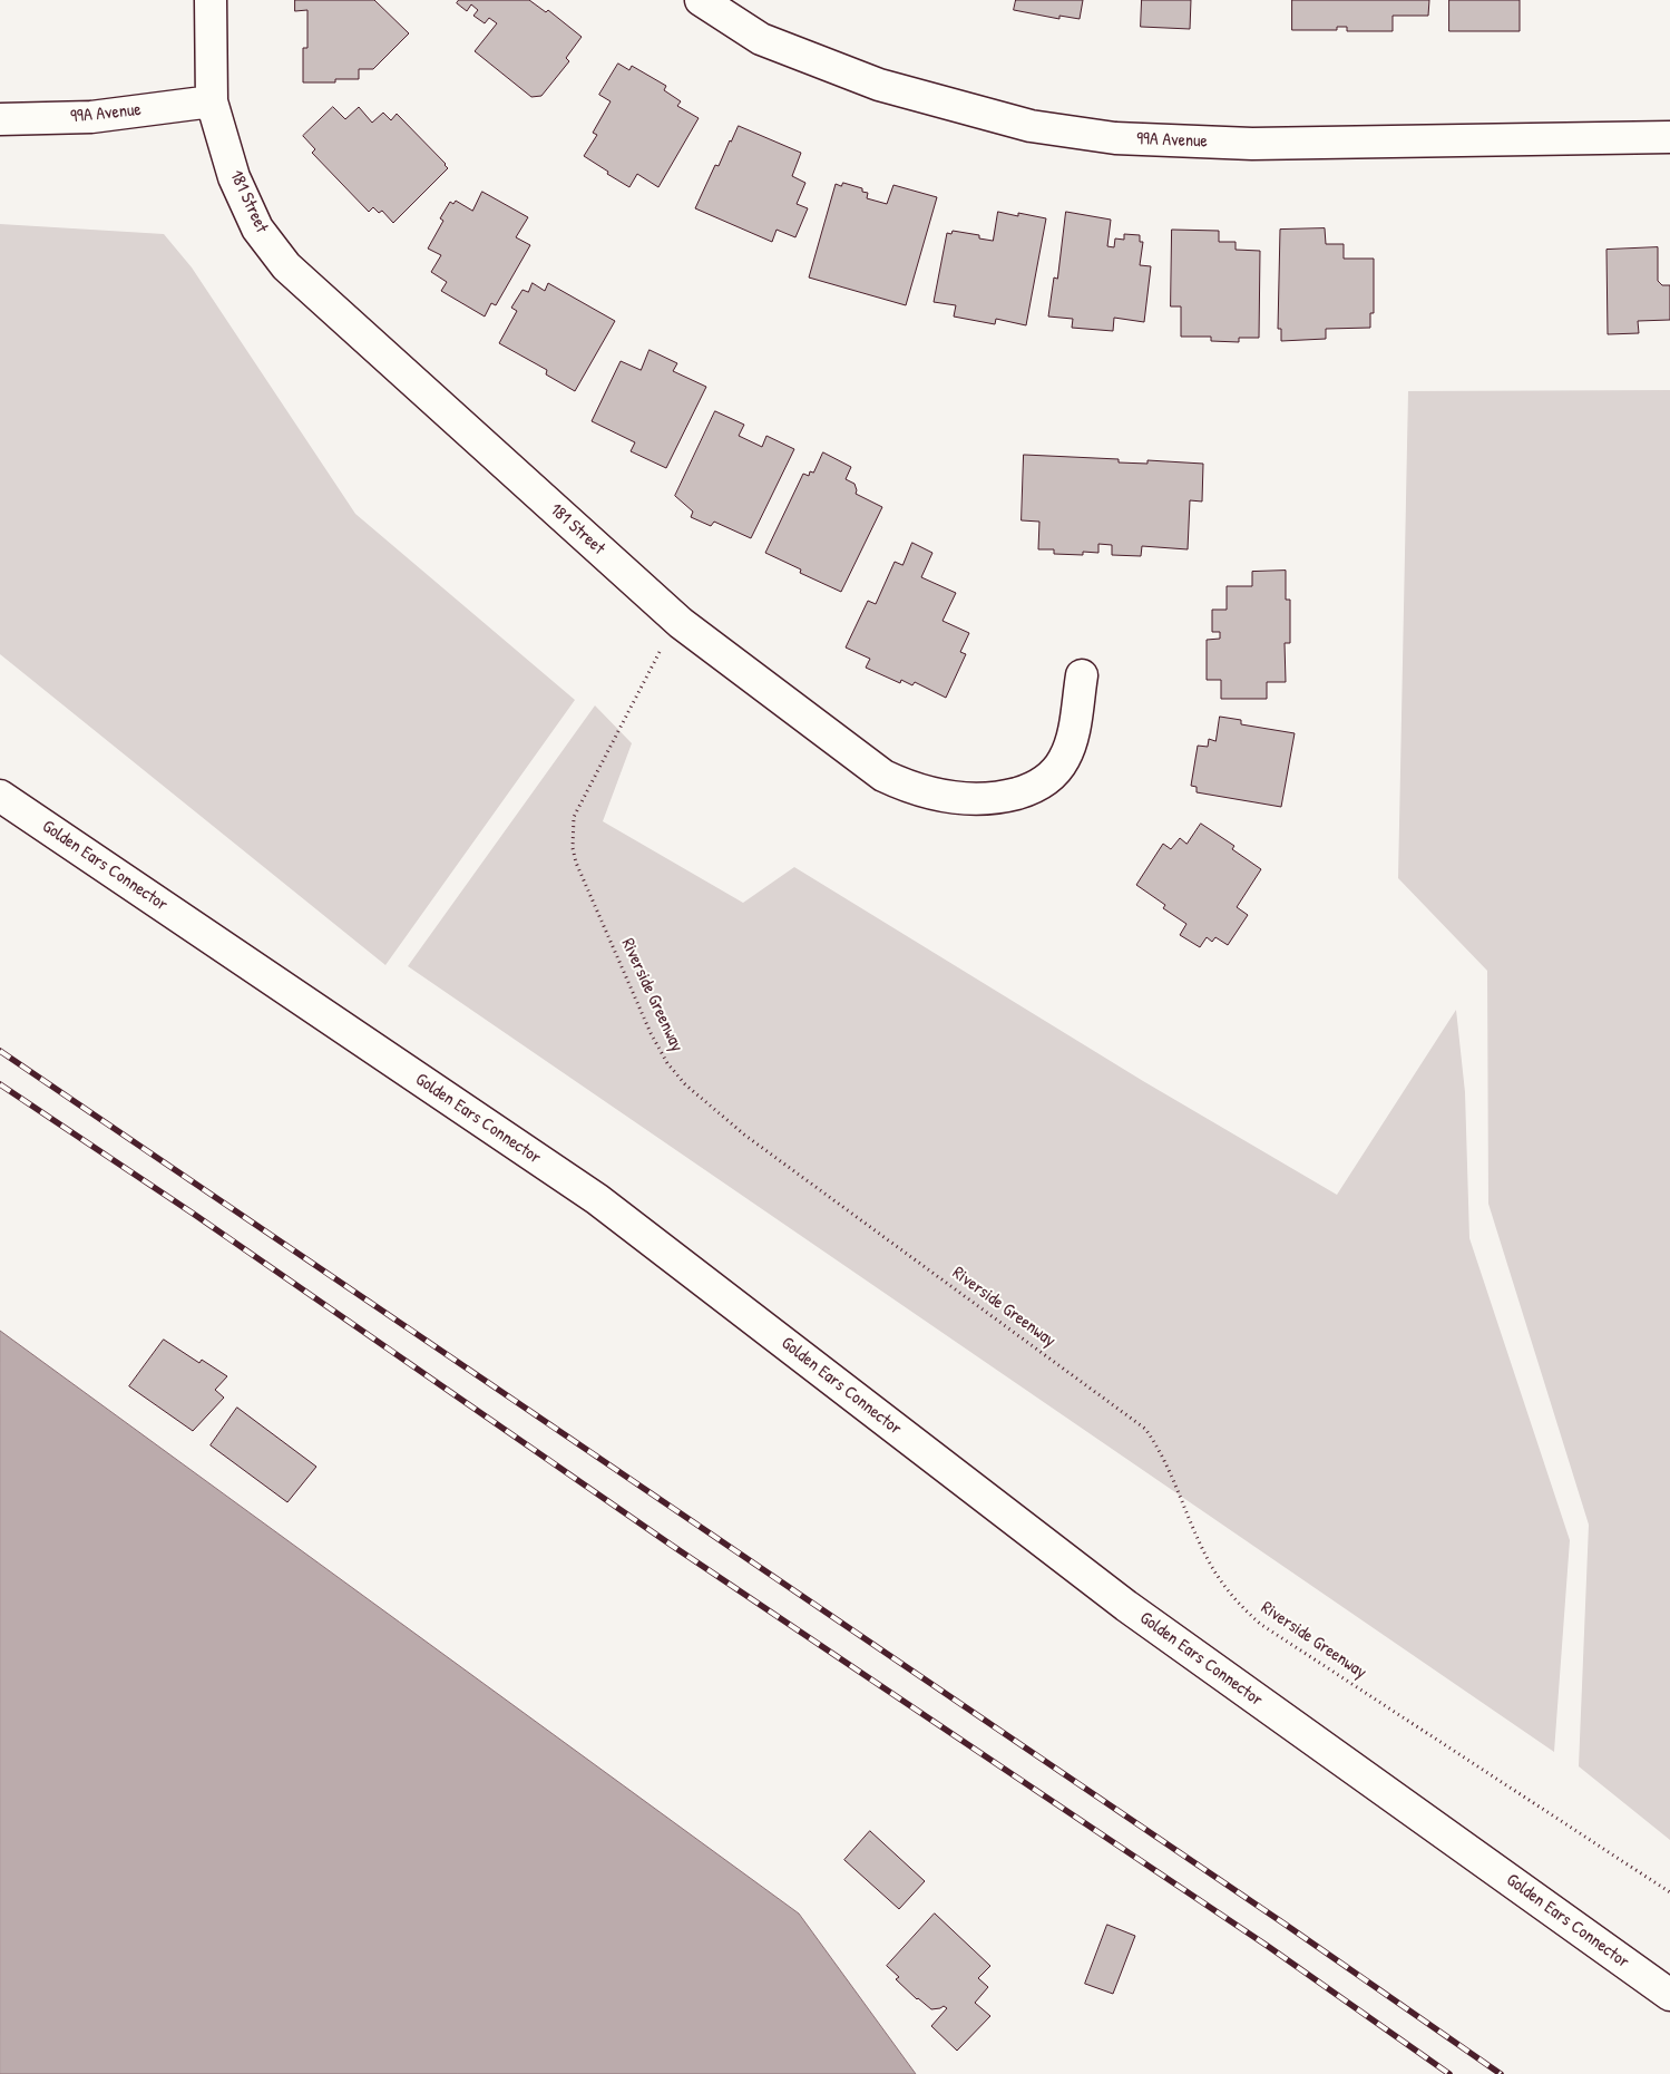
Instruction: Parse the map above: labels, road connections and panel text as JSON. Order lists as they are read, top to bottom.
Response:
{
  "streets": {
    "street": ["99A Avenue", "181 Street", "Golden Ears Connector"],
    "path": ["Riverside Greenway"]
  },
  "crossings": [
    ["99A Avenue", "181 Street"],
    ["181 Street", "Riverside Greenway"]
  ]
}
